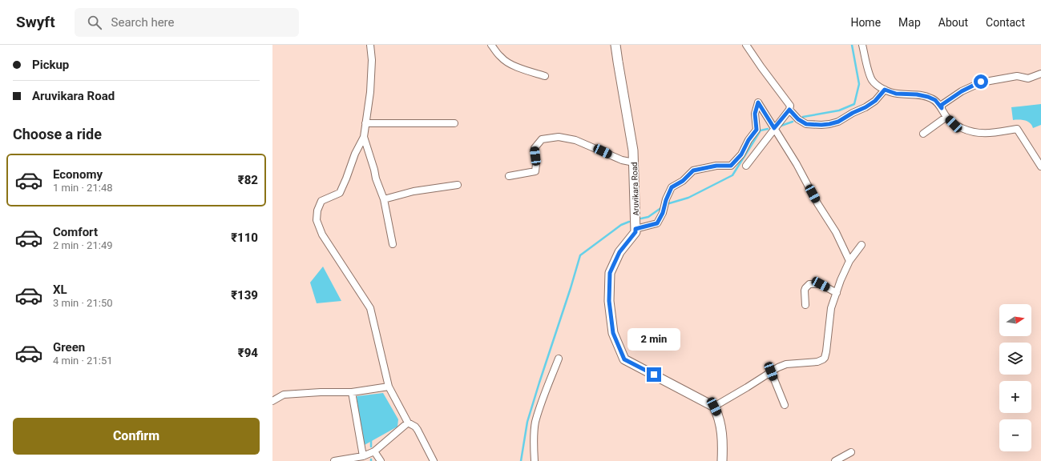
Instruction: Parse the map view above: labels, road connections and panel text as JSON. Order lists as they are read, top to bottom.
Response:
{
  "streets": {
    "main road": ["Aruvikara Road"]
  },
  "north": "right",
  "page": {
    "header": "Swyft",
    "search": "Search here",
    "nav": [
      "Home",
      "Map",
      "About",
      "Contact"
    ],
    "banner": ["Pickup", "Aruvikara Road"],
    "heading": "Choose a ride",
    "list": [
      {
        "name": "Economy",
        "note": "1 min · 21:48",
        "value": "₹82"
      },
      {
        "name": "Comfort",
        "note": "2 min · 21:49",
        "value": "₹110"
      },
      {
        "name": "XL",
        "note": "3 min · 21:50",
        "value": "₹139"
      },
      {
        "name": "Green",
        "note": "4 min · 21:51",
        "value": "₹94"
      }
    ],
    "map_buttons": ["+", "−"],
    "bubble": "2 min",
    "buttons": "Confirm"
  }
}
